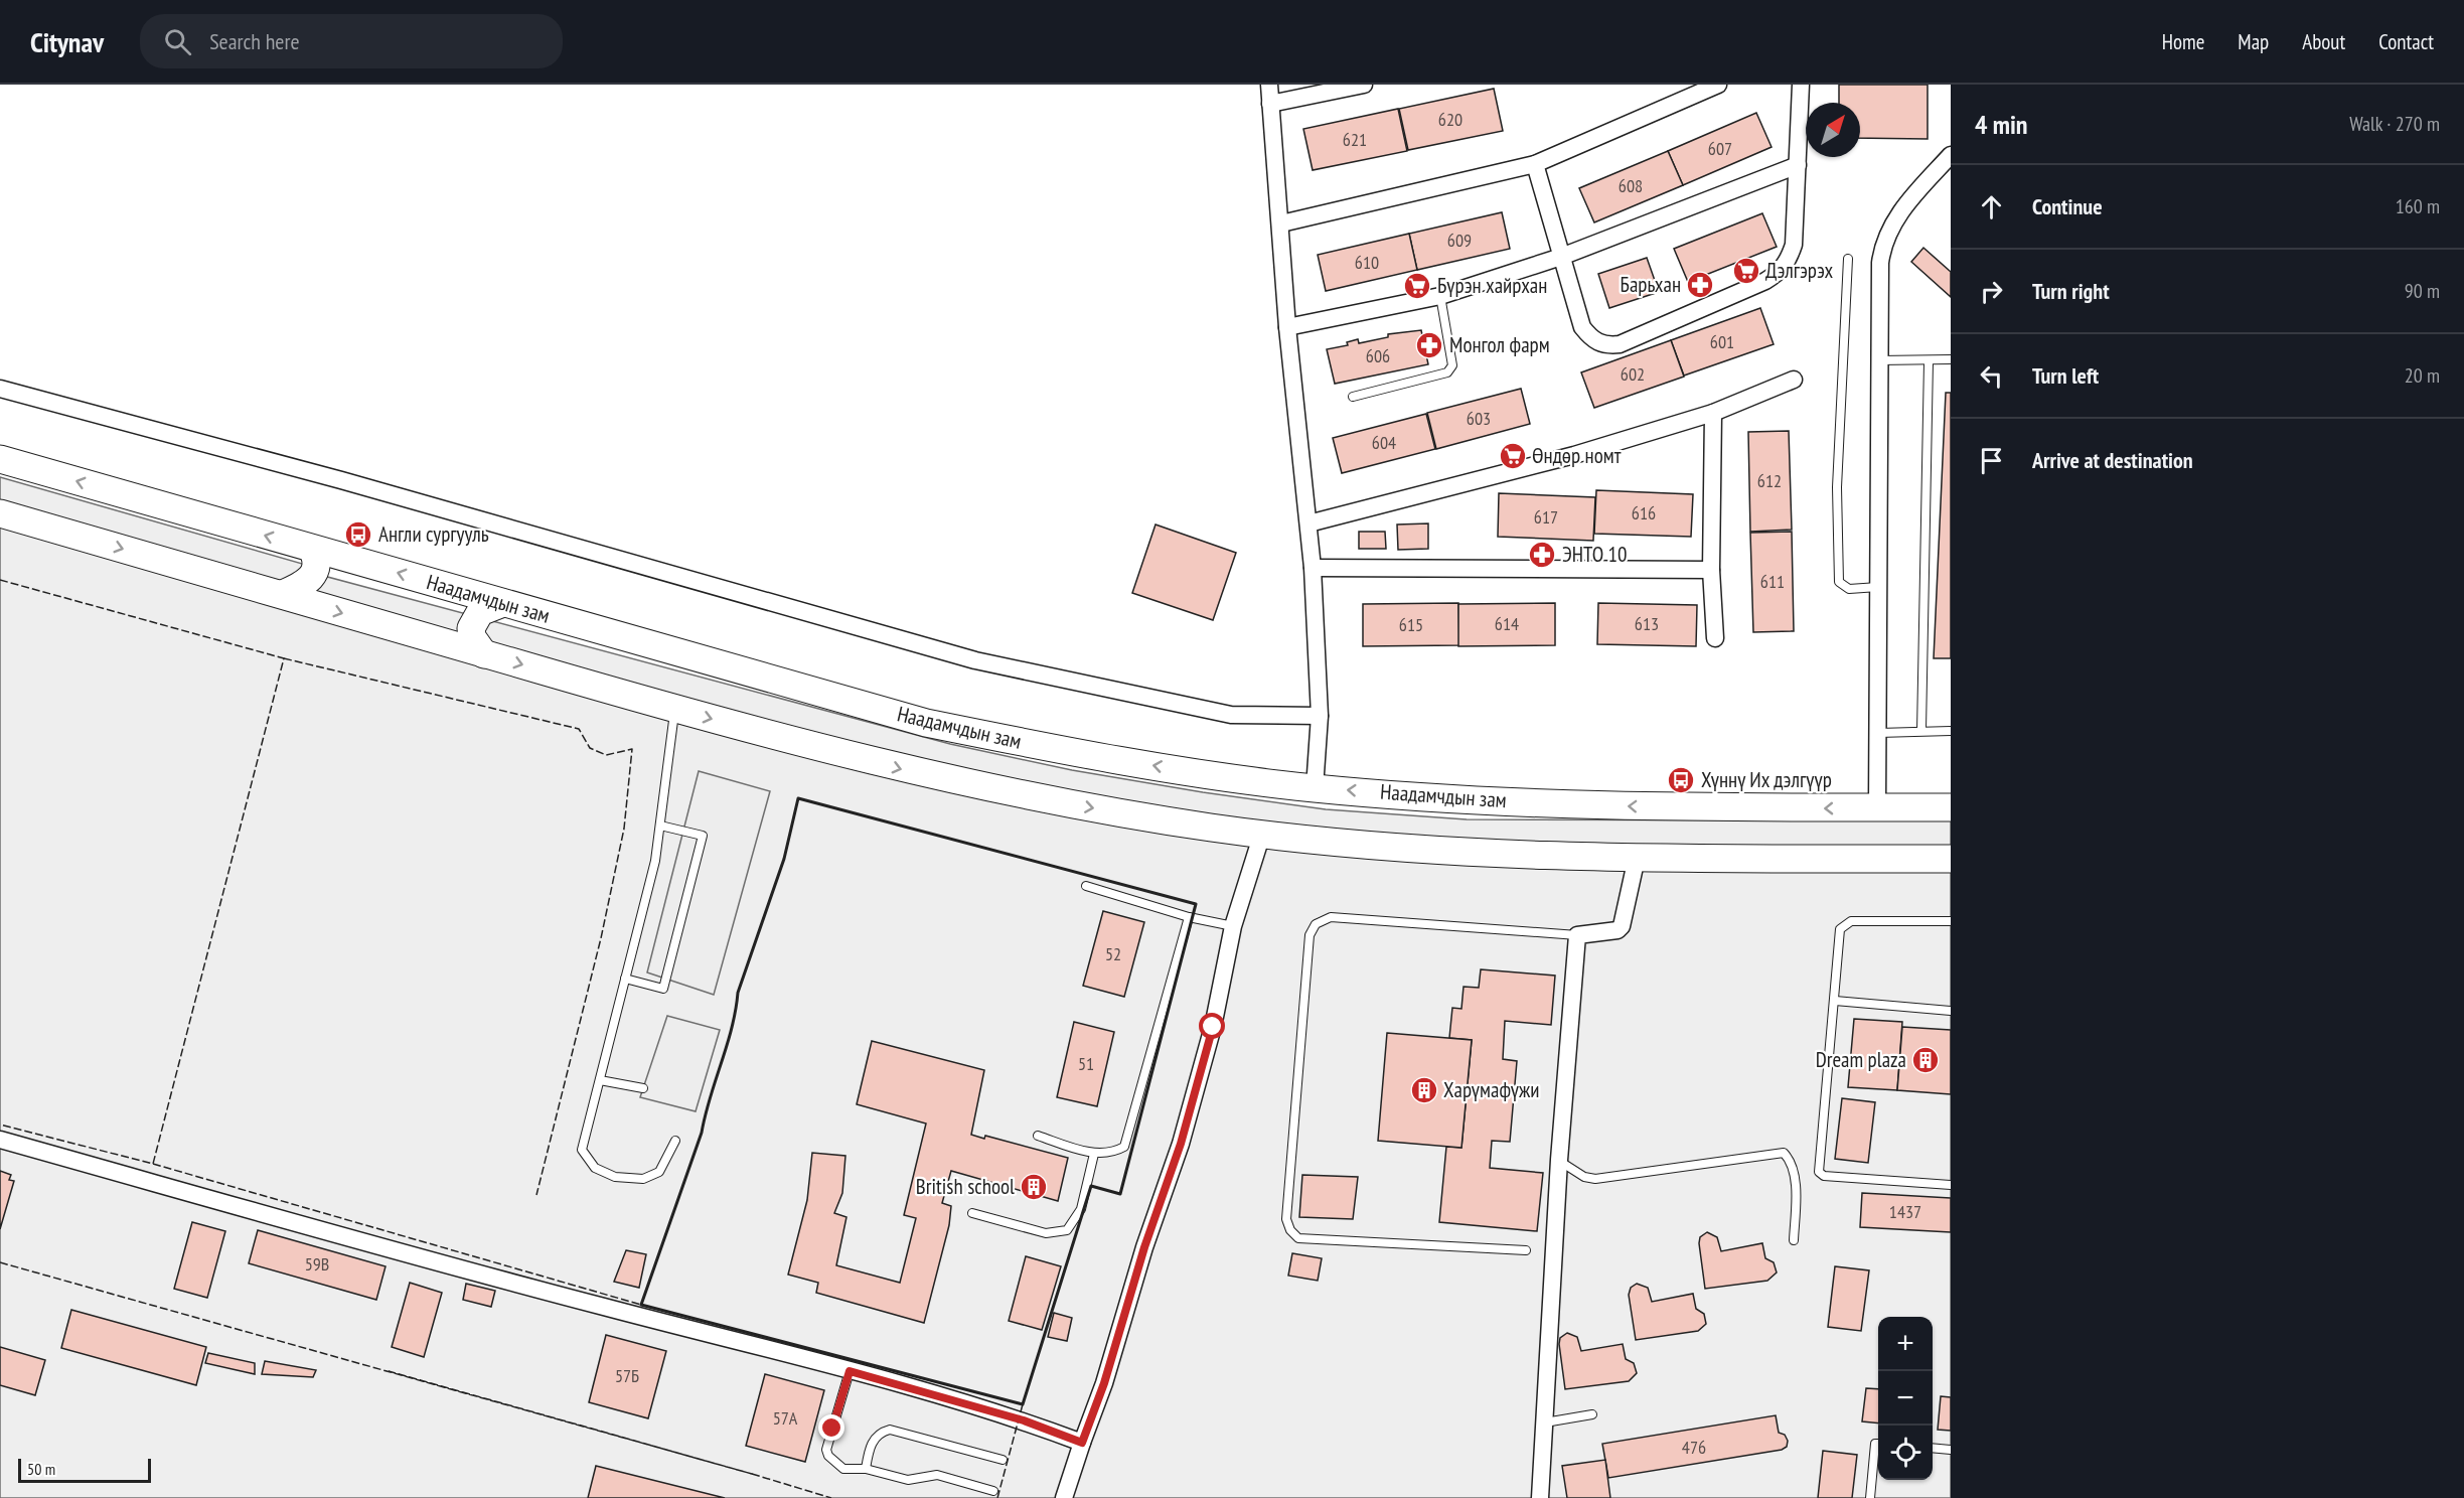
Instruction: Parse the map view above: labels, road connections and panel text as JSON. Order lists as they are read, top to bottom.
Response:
{
  "streets": {
    "highway": ["Наадамчдын зам"]
  },
  "places": {
    "supermarket": ["Дэлгэрэх", "Бүрэн хайрхан", "Өндөр номт"],
    "pharmacy": ["Барьхан", "Монгол фарм", "ЭНТО 10"],
    "bus stop": ["Англи сургууль", "Хүннү Их дэлгүүр"],
    "building": ["Dream plaza", "Харүмафүжи", "British school"]
  },
  "house_numbers": [
    "620",
    "621",
    "607",
    "608",
    "609",
    "610",
    "601",
    "606",
    "602",
    "603",
    "604",
    "612",
    "616",
    "617",
    "611",
    "614",
    "613",
    "615",
    "52",
    "51",
    "1437",
    "59В",
    "57Б",
    "57А",
    "476"
  ],
  "scale_bar": "50 m",
  "north": "top right",
  "page": {
    "header": "Citynav",
    "search": "Search here",
    "nav": [
      "Home",
      "Map",
      "About",
      "Contact"
    ],
    "heading": ["4 min", "Walk · 270 m"],
    "list": [
      ["Continue", "160 m"],
      ["Turn right", "90 m"],
      ["Turn left", "20 m"],
      "Arrive at destination"
    ],
    "map_buttons": ["+", "−"],
    "scale": "50 m"
  }
}
